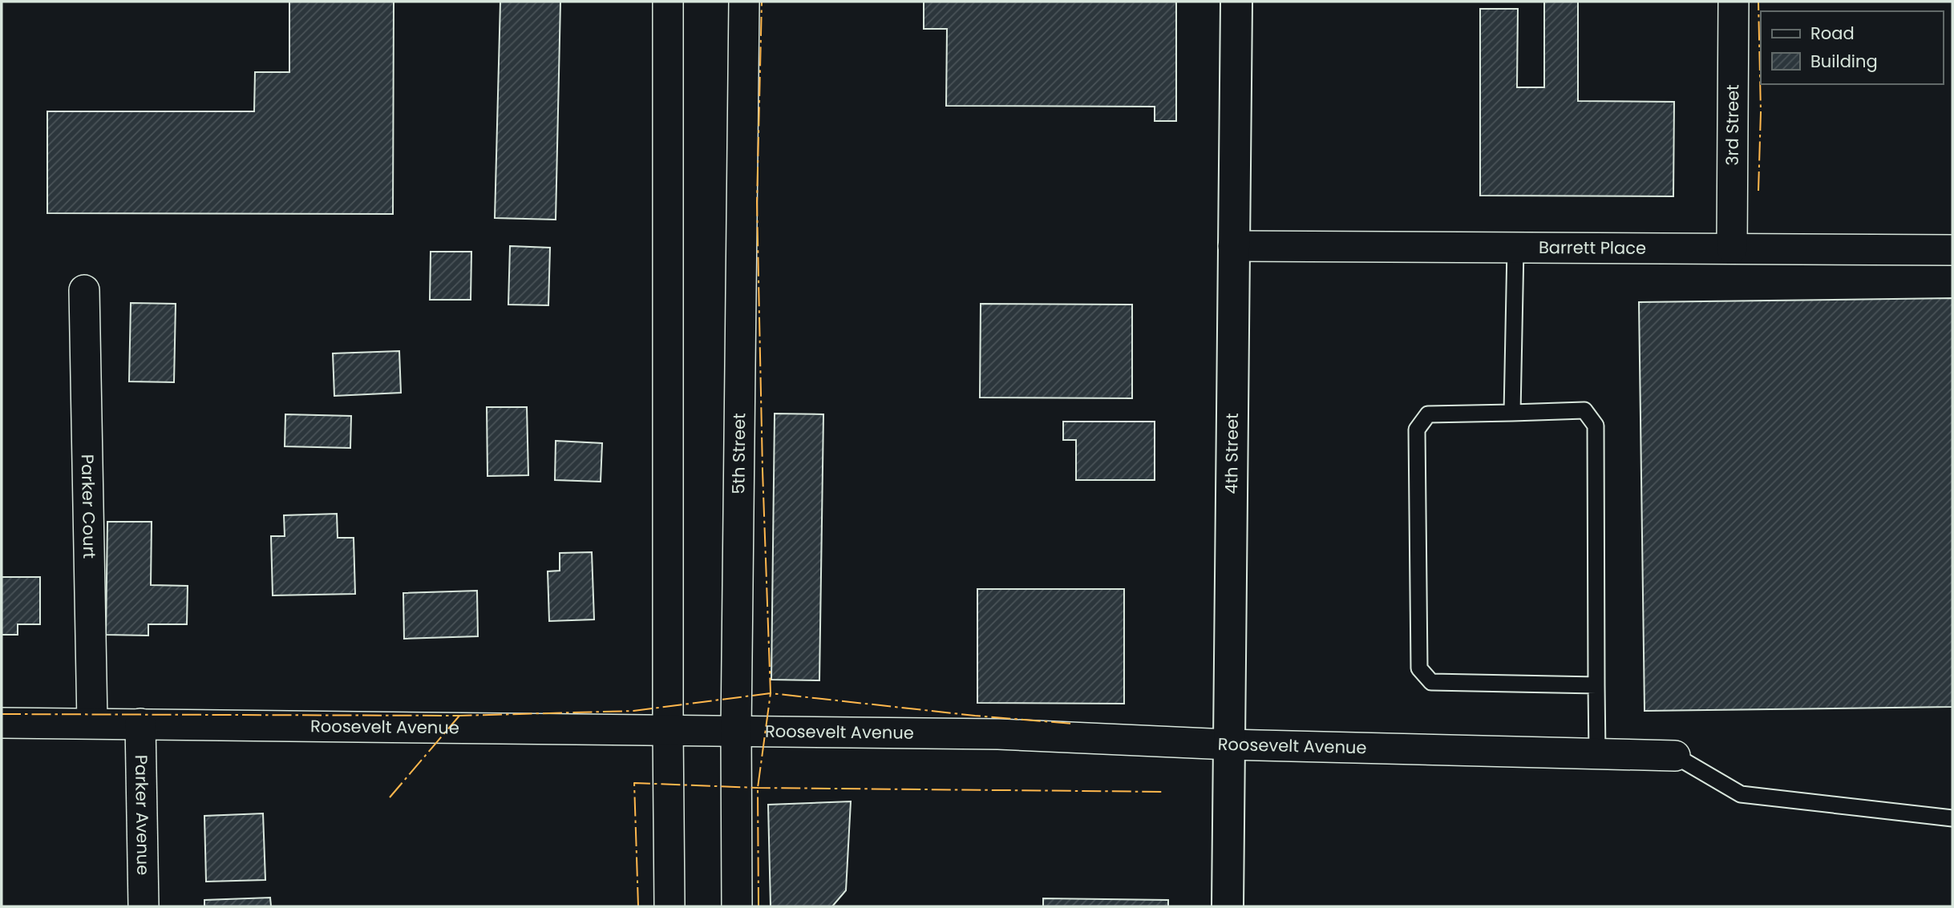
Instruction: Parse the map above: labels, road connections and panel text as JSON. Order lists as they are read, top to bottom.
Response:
{
  "streets": {
    "main road": ["4th Street"],
    "street": [
      "3rd Street",
      "Barrett Place",
      "5th Street",
      "Parker Court",
      "Roosevelt Avenue",
      "Parker Avenue"
    ]
  },
  "crossings": [
    ["3rd Street", "Barrett Place"],
    ["Barrett Place", "4th Street"],
    ["5th Street", "Roosevelt Avenue"],
    ["4th Street", "Roosevelt Avenue"],
    ["Parker Court", "Roosevelt Avenue"],
    ["Roosevelt Avenue", "Parker Avenue"]
  ],
  "legend": ["Road", "Building"]
}
